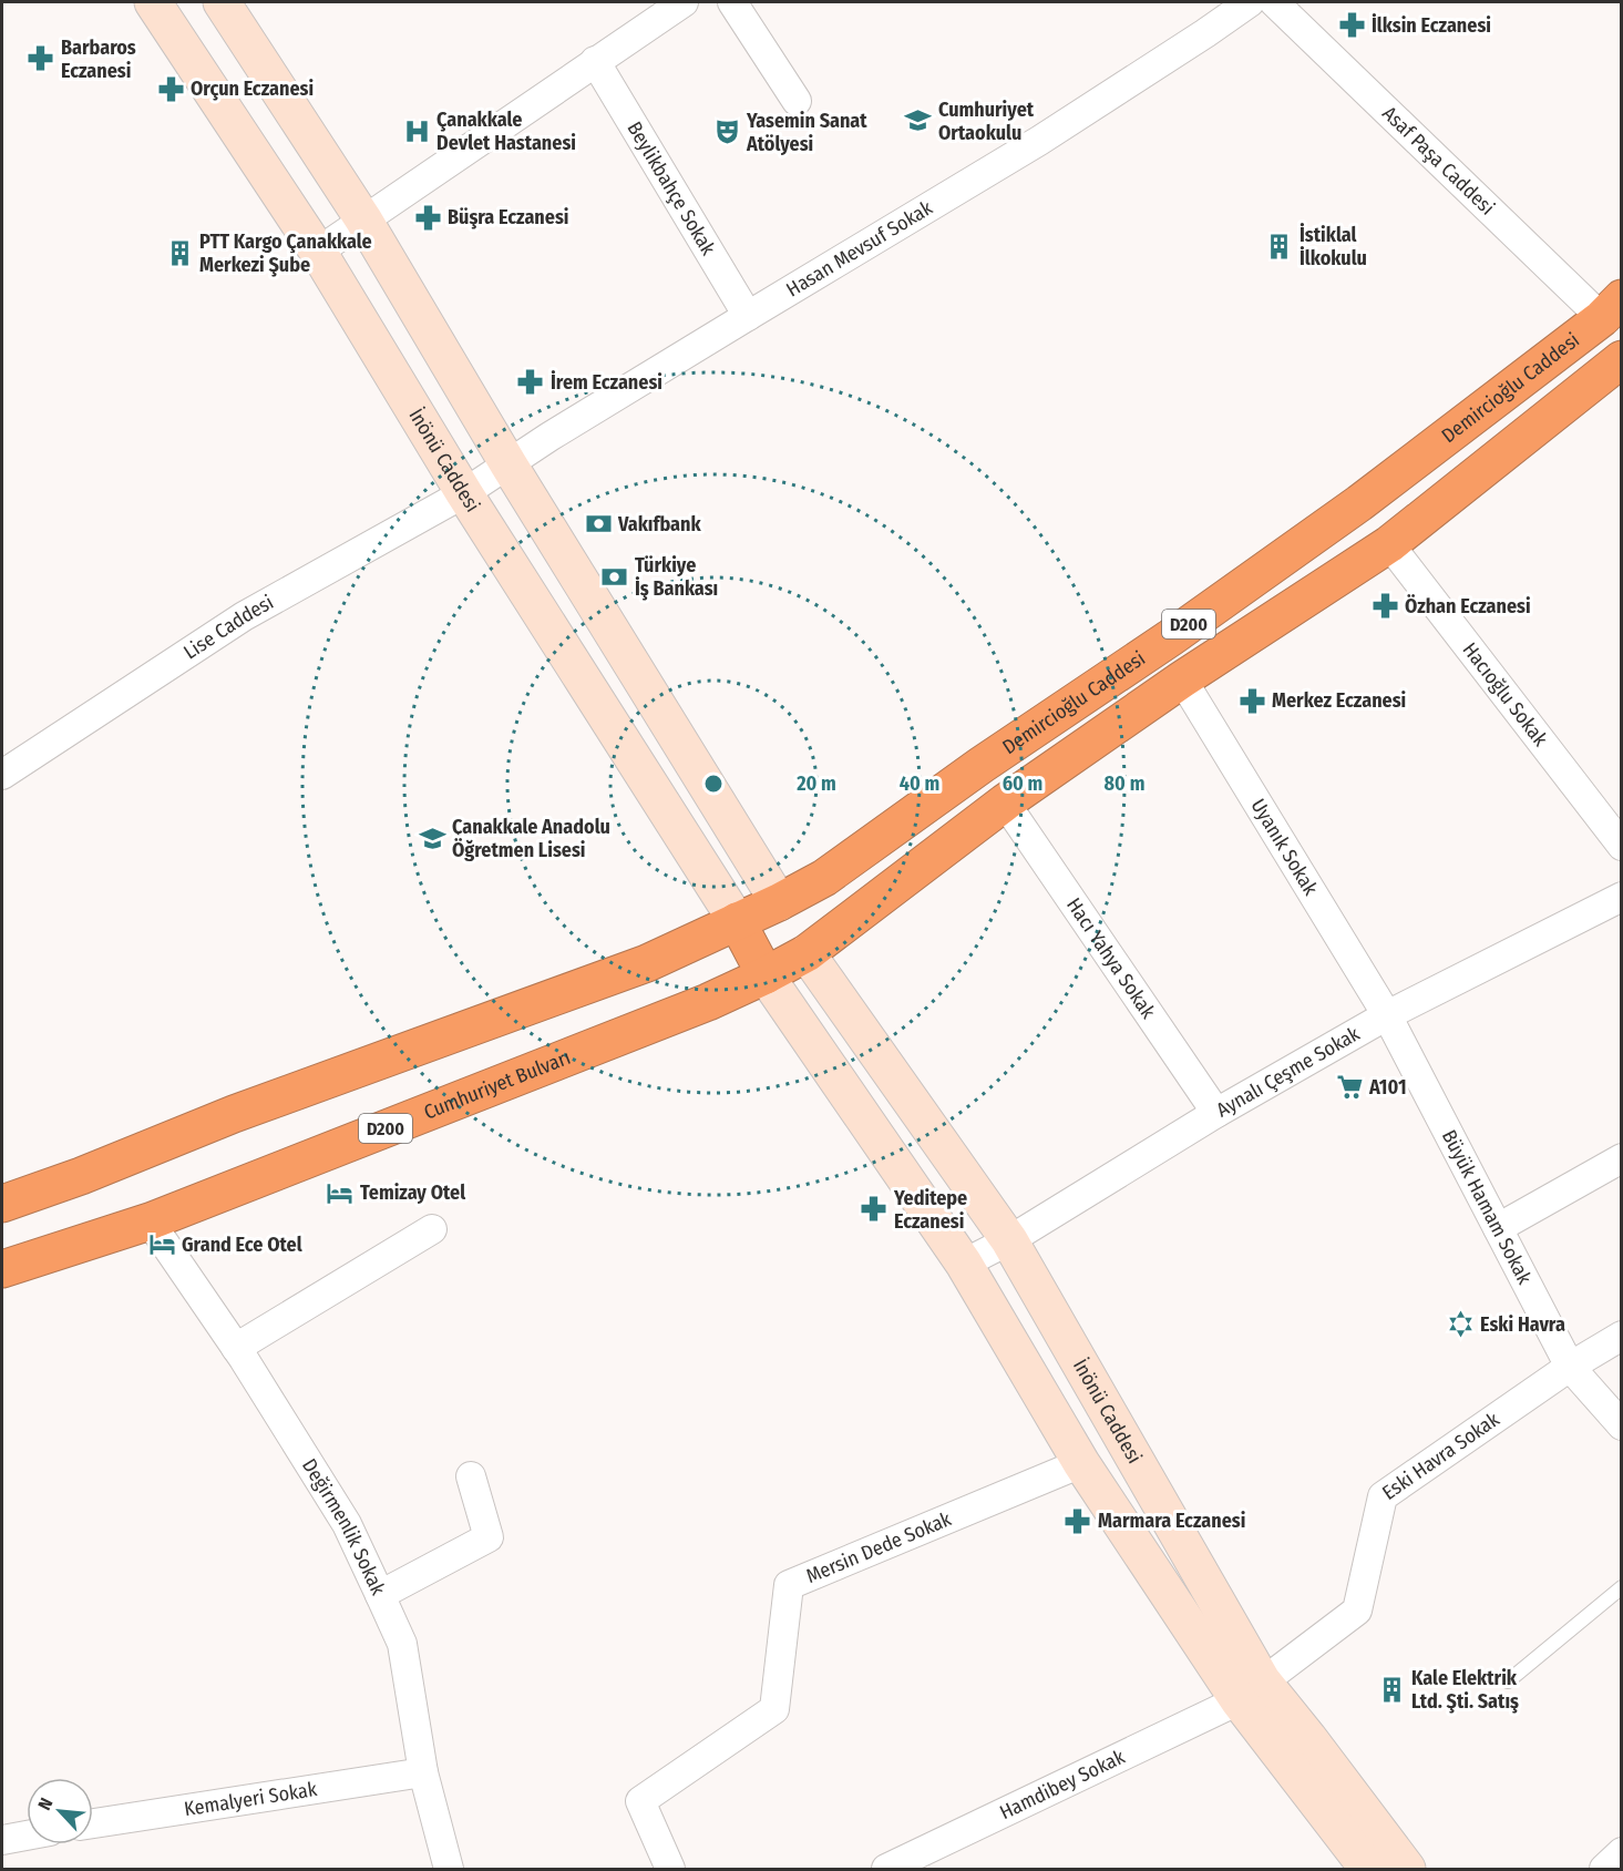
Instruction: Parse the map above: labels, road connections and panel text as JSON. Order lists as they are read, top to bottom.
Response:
{
  "streets": {
    "highway": ["Demircioğlu Caddesi", "D200", "Cumhuriyet Bulvarı"],
    "street": [
      "Asaf Paşa Caddesi",
      "Beylikbahçe Sokak",
      "Hasan Mevsuf Sokak",
      "İnönü Caddesi",
      "Lise Caddesi",
      "Hacıoğlu Sokak",
      "Uyanık Sokak",
      "Hacı Yahya Sokak",
      "Aynalı Çeşme Sokak",
      "Büyük Hamam Sokak",
      "Eski Havra Sokak",
      "Değirmenlik Sokak",
      "Mersin Dede Sokak",
      "Hamdibey Sokak",
      "Kemalyeri Sokak"
    ]
  },
  "crossings": [
    ["Asaf Paşa Caddesi", "Demircioğlu Caddesi"],
    ["Beylikbahçe Sokak", "Hasan Mevsuf Sokak"],
    ["Hasan Mevsuf Sokak", "İnönü Caddesi"],
    ["Hasan Mevsuf Sokak", "Lise Caddesi"],
    ["Demircioğlu Caddesi", "İnönü Caddesi"],
    ["Demircioğlu Caddesi", "D200"],
    ["İnönü Caddesi", "D200"],
    ["İnönü Caddesi", "Lise Caddesi"],
    ["İnönü Caddesi", "Aynalı Çeşme Sokak"],
    ["İnönü Caddesi", "Cumhuriyet Bulvarı"],
    ["İnönü Caddesi", "Eski Havra Sokak"],
    ["İnönü Caddesi", "Mersin Dede Sokak"],
    ["İnönü Caddesi", "Hamdibey Sokak"],
    ["D200", "Hacıoğlu Sokak"],
    ["D200", "Uyanık Sokak"],
    ["D200", "Hacı Yahya Sokak"],
    ["D200", "Cumhuriyet Bulvarı"],
    ["Uyanık Sokak", "Aynalı Çeşme Sokak"],
    ["Uyanık Sokak", "Büyük Hamam Sokak"],
    ["Hacı Yahya Sokak", "Aynalı Çeşme Sokak"],
    ["Aynalı Çeşme Sokak", "Büyük Hamam Sokak"],
    ["Cumhuriyet Bulvarı", "Değirmenlik Sokak"],
    ["Büyük Hamam Sokak", "Eski Havra Sokak"],
    ["Eski Havra Sokak", "Hamdibey Sokak"],
    ["Değirmenlik Sokak", "Kemalyeri Sokak"]
  ],
  "places": {
    "pharmacy": [
      "İlksin Eczanesi",
      "Barbaros Eczanesi",
      "Orçun Eczanesi",
      "Büşra Eczanesi",
      "İrem Eczanesi",
      "Özhan Eczanesi",
      "Merkez Eczanesi",
      "Yeditepe Eczanesi",
      "Marmara Eczanesi"
    ],
    "school or university": ["Cumhuriyet Ortaokulu", "Çanakkale Anadolu Öğretmen Lisesi"],
    "hospital": ["Çanakkale Devlet Hastanesi"],
    "theatre": ["Yasemin Sanat Atölyesi"],
    "building": ["İstiklal İlkokulu", "PTT Kargo Çanakkale Merkezi Şube", "Kale Elektrik Ltd. Şti. Satış"],
    "bank": ["Vakıfbank", "Türkiye İş Bankası"],
    "supermarket": ["A101"],
    "hotel": ["Temizay Otel", "Grand Ece Otel"],
    "synagogue": ["Eski Havra"]
  },
  "north": "top left",
  "rings": [
    "20 m",
    "40 m",
    "60 m",
    "80 m"
  ]
}
